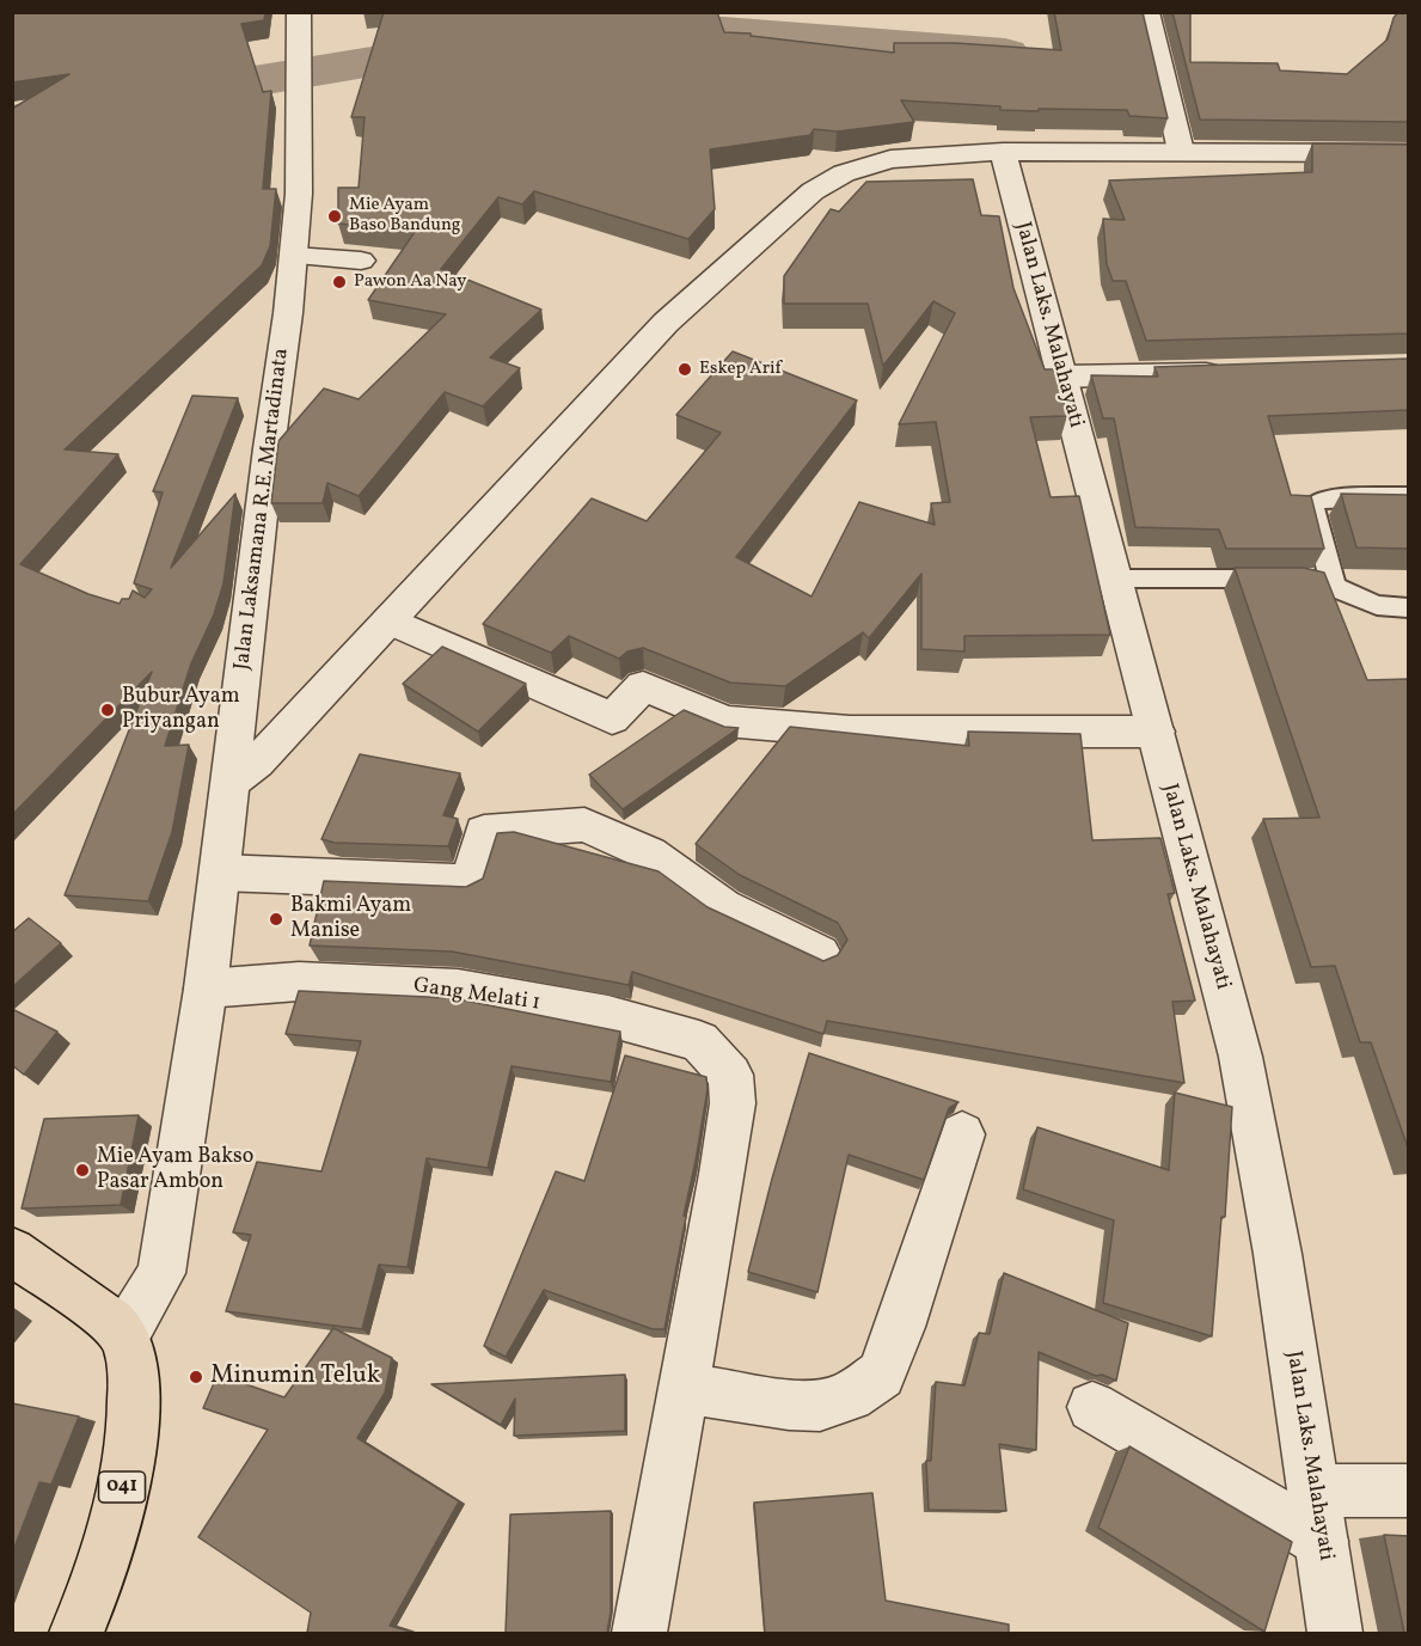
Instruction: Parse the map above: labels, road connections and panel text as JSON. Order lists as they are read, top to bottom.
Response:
{
  "streets": {
    "main road": ["041"],
    "street": ["Jalan Laks. Malahayati", "Jalan Laksamana R.E. Martadinata", "Gang Melati 1"]
  },
  "crossings": [
    ["Jalan Laksamana R.E. Martadinata", "Gang Melati 1"],
    ["Jalan Laksamana R.E. Martadinata", "041"]
  ],
  "places": [
    "Mie Ayam Baso Bandung",
    "Pawon Aa Nay",
    "Eskep Arif",
    "Bubur Ayam Priyangan",
    "Bakmi Ayam Manise",
    "Mie Ayam Bakso Pasar Ambon",
    "Minumin Teluk"
  ]
}
